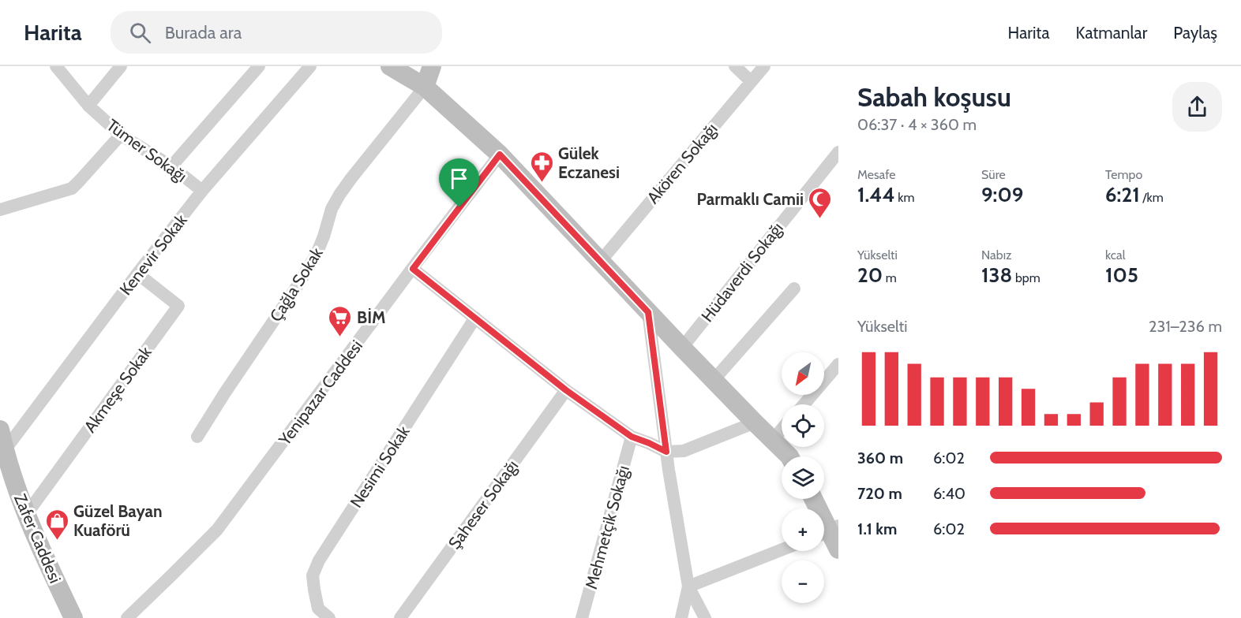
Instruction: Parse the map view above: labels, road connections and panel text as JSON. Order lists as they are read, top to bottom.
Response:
{
  "streets": {
    "street": [
      "Tümer Sokağı",
      "Akören Sokağı",
      "Kenevir Sokak",
      "Hüdaverdi Sokağı",
      "Çağla Sokak",
      "Akmeşe Sokak",
      "Yenipazar Caddesi",
      "Nesimi Sokak",
      "Şaheser Sokağı",
      "Mehmetçik Sokağı",
      "Zafer Caddesi"
    ]
  },
  "crossings": [
    ["Tümer Sokağı", "Kenevir Sokak"],
    ["Kenevir Sokak", "Akmeşe Sokak"],
    ["Kenevir Sokak", "Zafer Caddesi"],
    ["Akmeşe Sokak", "Zafer Caddesi"]
  ],
  "places": {
    "pharmacy": ["Gülek Eczanesi"],
    "mosque": ["Parmaklı Camii"],
    "supermarket": ["BİM"],
    "shop": ["Güzel Bayan Kuaförü"]
  },
  "north": "bottom left",
  "page": {
    "header": "Harita",
    "search": "Burada ara",
    "nav": ["Harita", "Katmanlar", "Paylaş"],
    "heading": ["Sabah koşusu", "06:37 · 4 × 360 m"],
    "stats": [
      ["Mesafe", "1.44 km"],
      ["Süre", "9:09"],
      ["Tempo", "6:21 /km"],
      ["Yükselti", "20 m"],
      ["Nabız", "138 bpm"],
      ["kcal", "105"]
    ],
    "chart": ["Yükselti", "231–236 m"],
    "map_buttons": ["+", "−"],
    "list": [
      {
        "name": "360 m",
        "note": "6:02"
      },
      {
        "name": "720 m",
        "note": "6:40"
      },
      {
        "name": "1.1 km",
        "note": "6:02"
      }
    ]
  }
}
